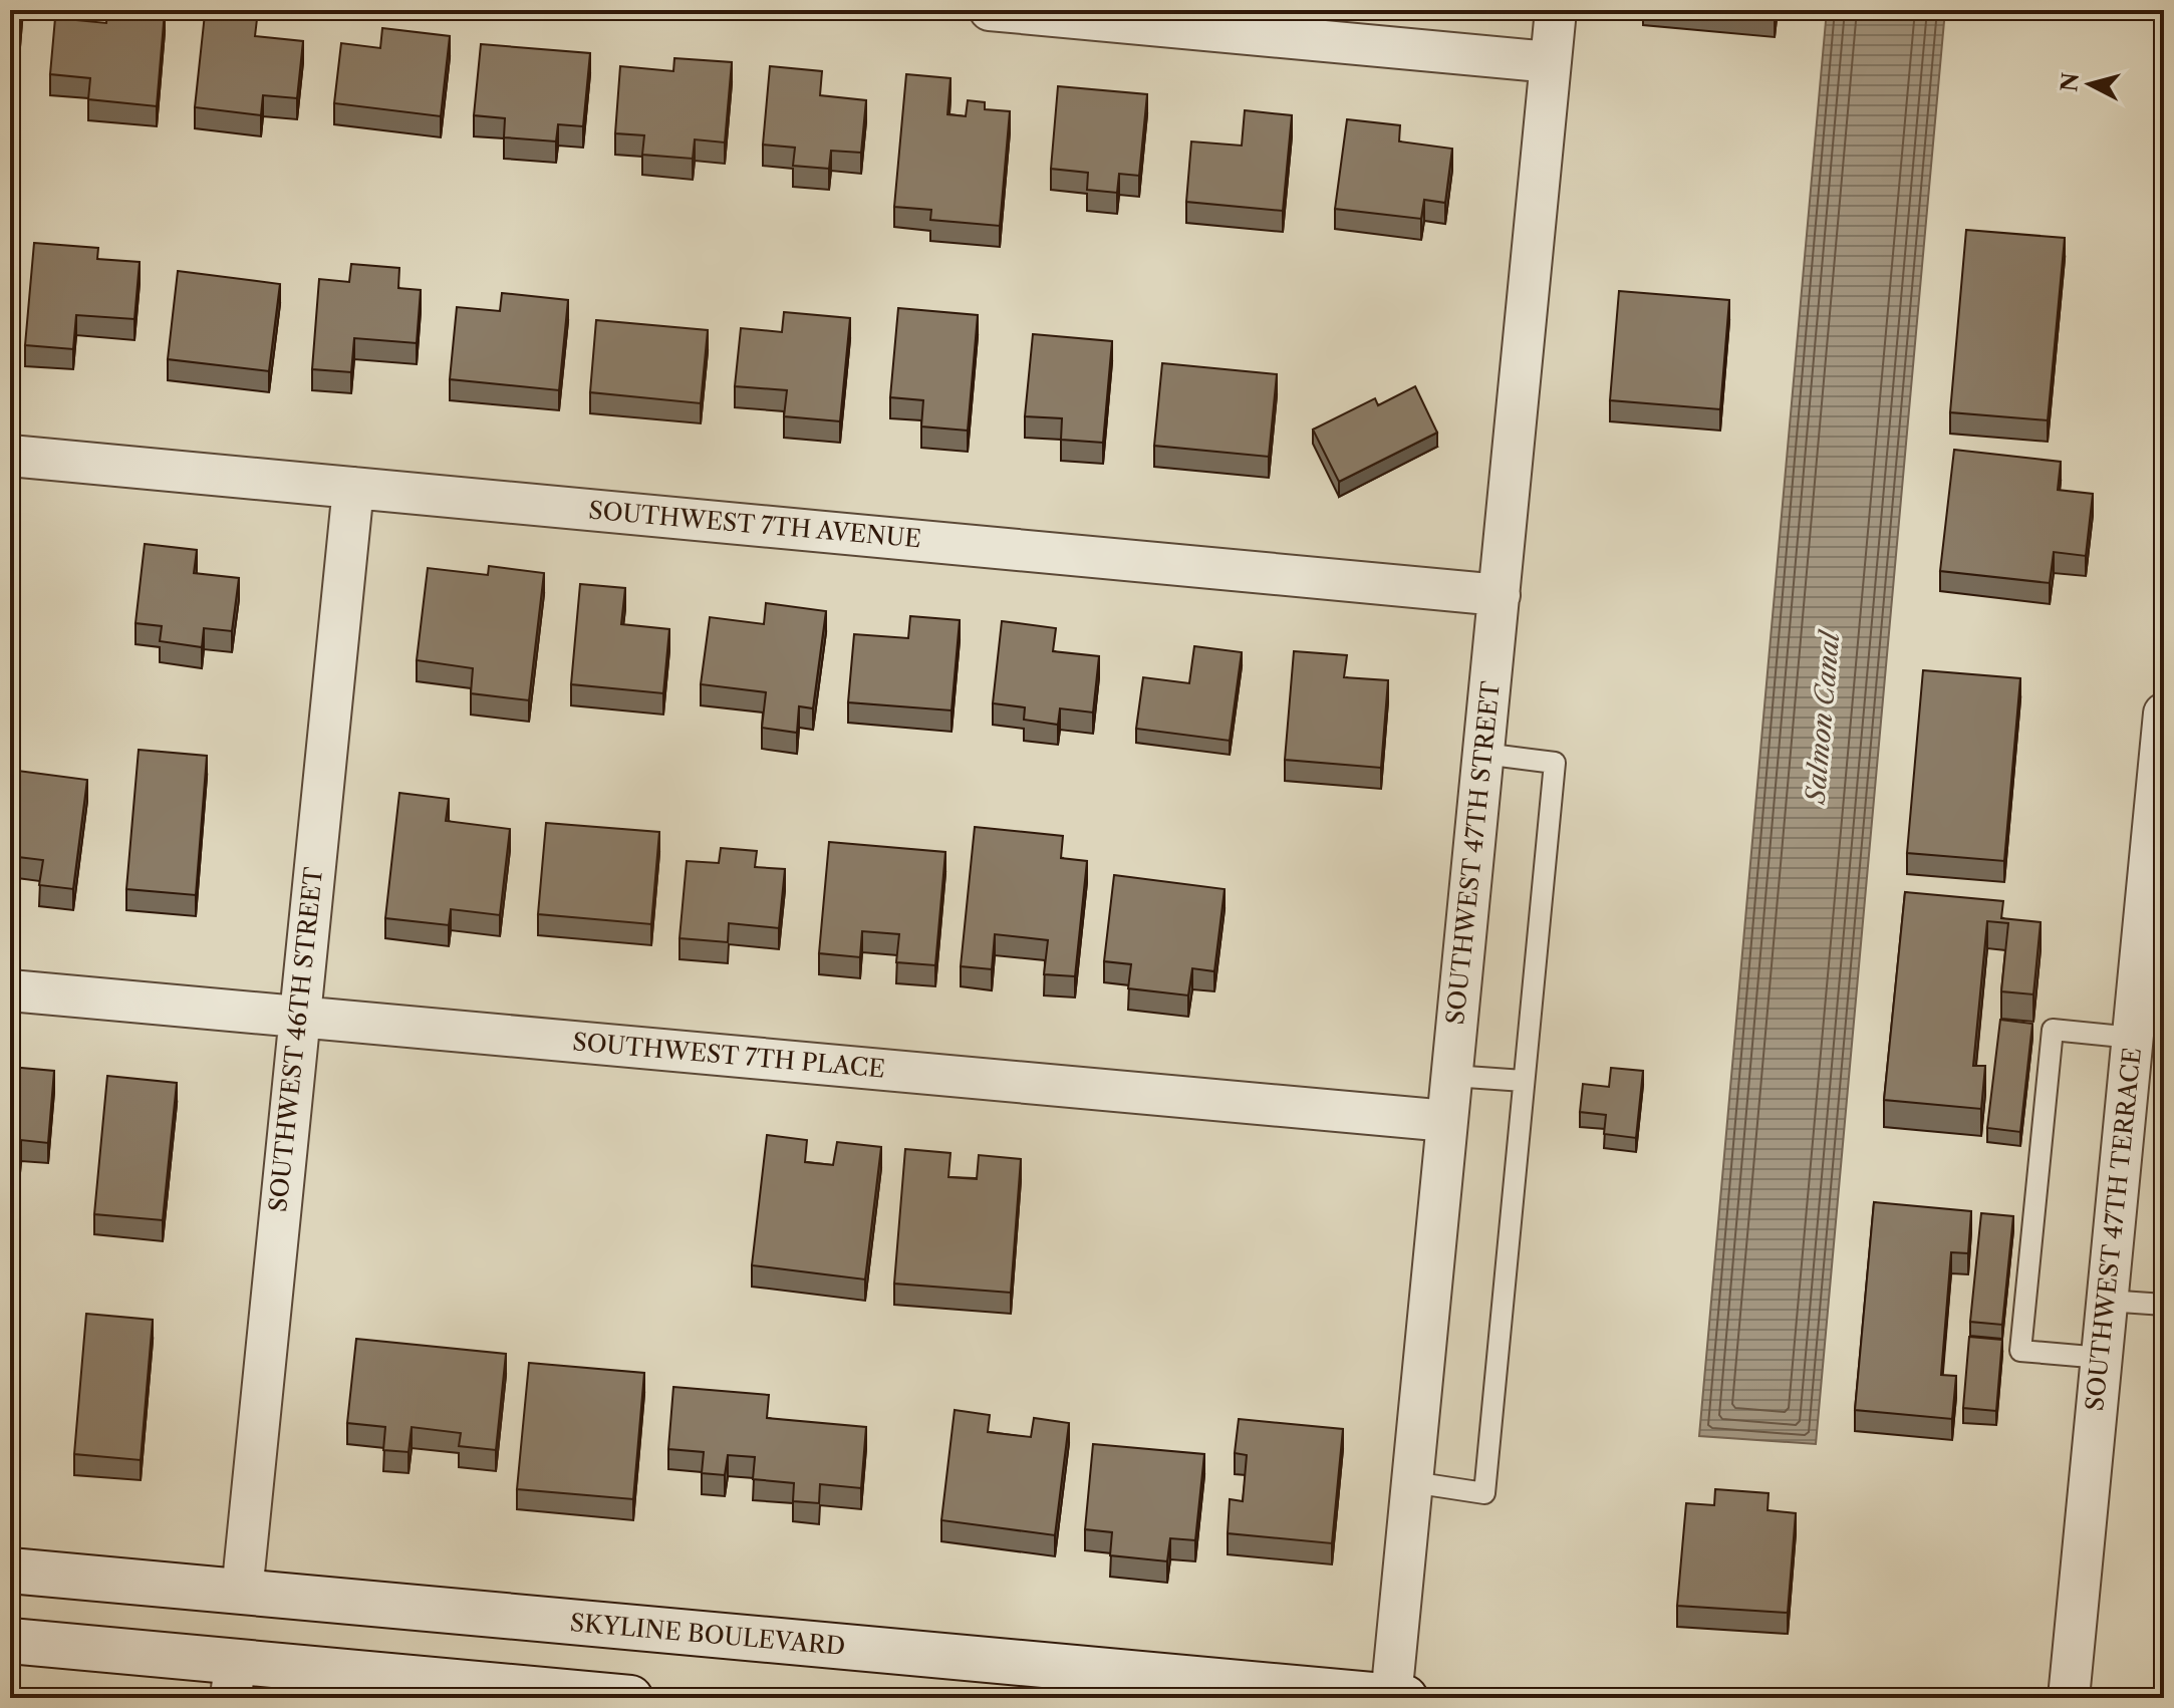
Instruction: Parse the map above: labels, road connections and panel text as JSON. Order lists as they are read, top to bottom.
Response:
{
  "streets": {
    "street": [
      "SOUTHWEST 7TH AVENUE",
      "SOUTHWEST 47TH STREET",
      "SOUTHWEST 46TH STREET",
      "SOUTHWEST 7TH PLACE",
      "SOUTHWEST 47TH TERRACE",
      "SKYLINE BOULEVARD"
    ]
  },
  "crossings": [
    ["SOUTHWEST 7TH AVENUE", "SOUTHWEST 47TH STREET"],
    ["SOUTHWEST 7TH AVENUE", "SOUTHWEST 46TH STREET"],
    ["SOUTHWEST 47TH STREET", "SOUTHWEST 7TH PLACE"],
    ["SOUTHWEST 47TH STREET", "SKYLINE BOULEVARD"],
    ["SOUTHWEST 46TH STREET", "SOUTHWEST 7TH PLACE"],
    ["SOUTHWEST 46TH STREET", "SKYLINE BOULEVARD"]
  ],
  "water": ["Salmon Canal"],
  "north": "left"
}
